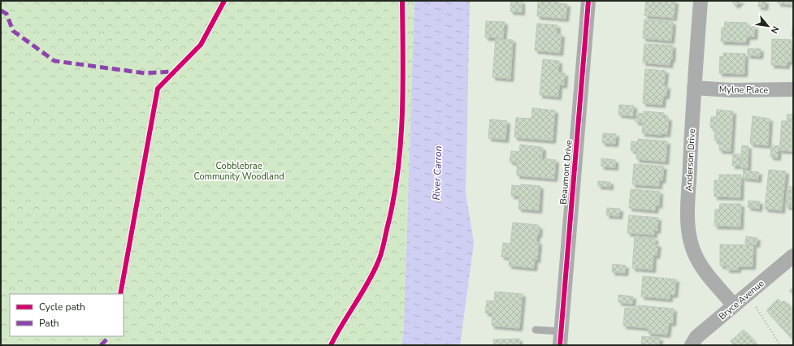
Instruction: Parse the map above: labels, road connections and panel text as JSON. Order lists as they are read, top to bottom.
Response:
{
  "streets": {
    "street": [
      "Mylne Place",
      "Anderson Drive",
      "Beaumont Drive",
      "Bryce Avenue"
    ]
  },
  "crossings": [
    ["Mylne Place", "Anderson Drive"],
    ["Anderson Drive", "Bryce Avenue"]
  ],
  "water": ["River Carron"],
  "parks": ["Cobblebrae Community Woodland"],
  "legend": ["Cycle path", "Path"],
  "north": "bottom right"
}
